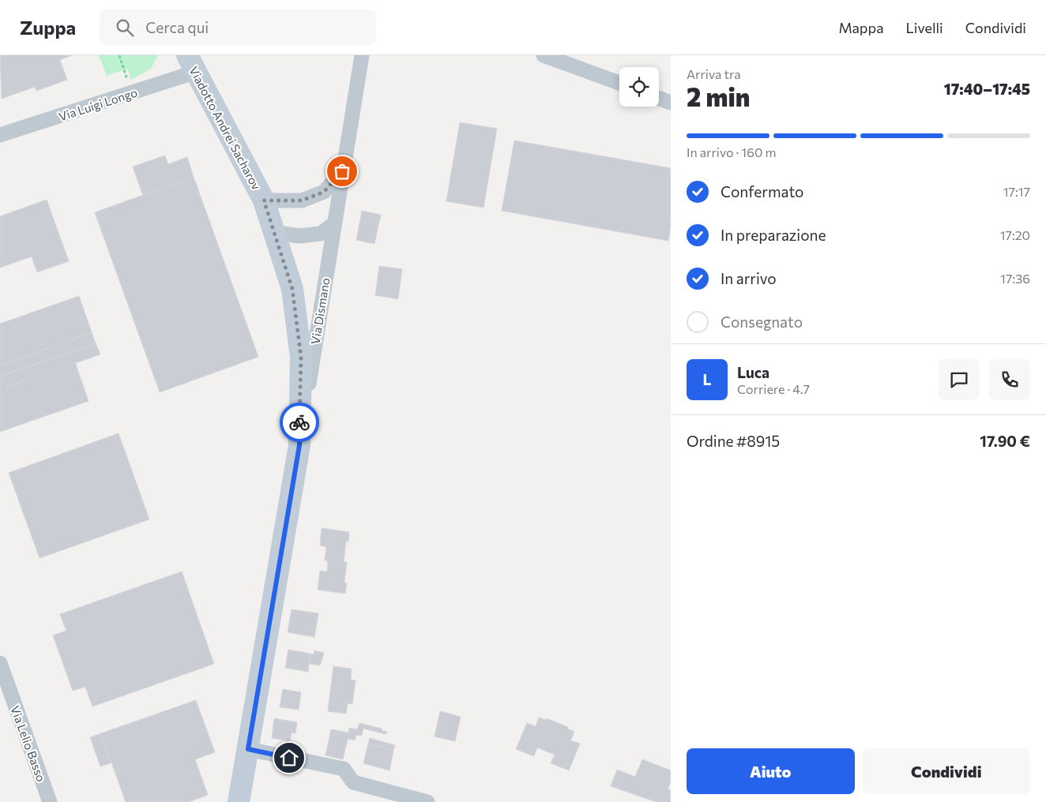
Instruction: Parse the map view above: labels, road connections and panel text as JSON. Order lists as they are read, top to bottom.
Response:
{
  "streets": {
    "main road": ["Viadotto Andrei Sacharov", "Via Dismano"],
    "street": ["Via Luigi Longo", "Via Lelio Basso"]
  },
  "crossings": [
    ["Via Luigi Longo", "Viadotto Andrei Sacharov"],
    ["Viadotto Andrei Sacharov", "Via Dismano"]
  ],
  "page": {
    "header": "Zuppa",
    "search": "Cerca qui",
    "nav": ["Mappa", "Livelli", "Condividi"],
    "heading": ["2 min", "Arriva tra", "17:40–17:45"],
    "panel": [
      "Luca",
      "Corriere · 4.7",
      "Ordine #8915",
      "17.90 €"
    ],
    "bar": "In arrivo · 160 m",
    "list": [
      ["Confermato", "17:17"],
      ["In preparazione", "17:20"],
      ["In arrivo", "17:36"],
      "Consegnato"
    ],
    "round": "L",
    "buttons": ["Aiuto", "Condividi"]
  }
}
